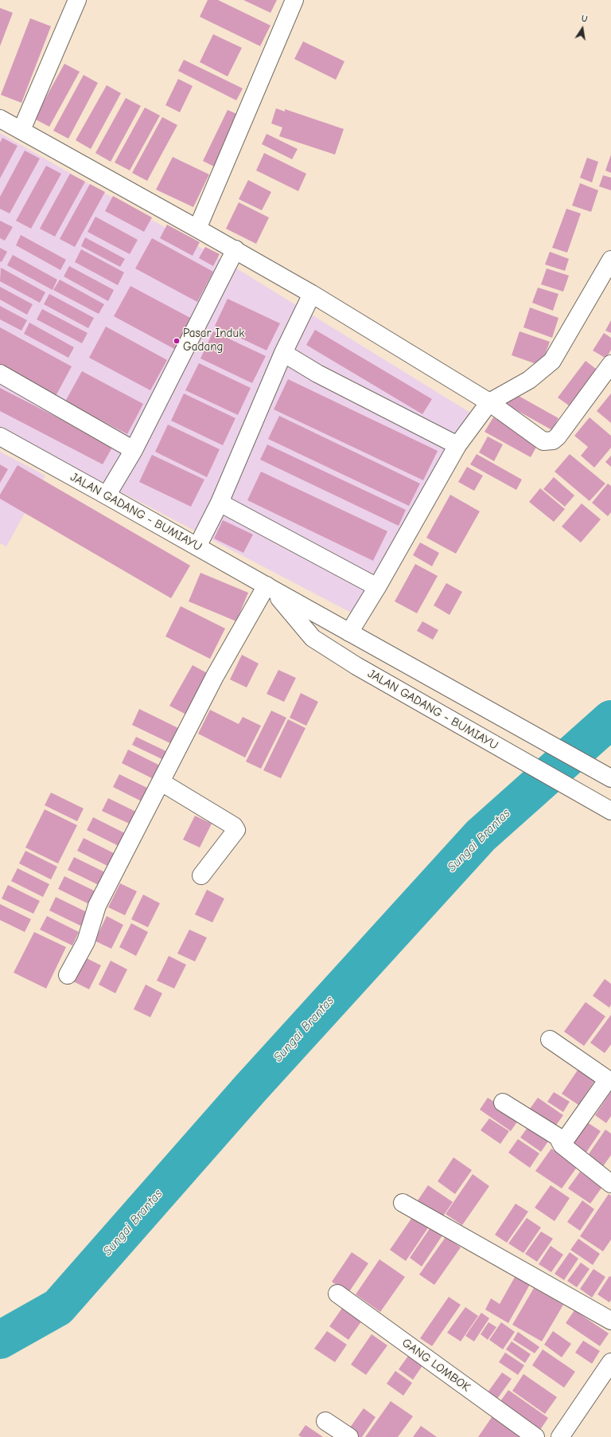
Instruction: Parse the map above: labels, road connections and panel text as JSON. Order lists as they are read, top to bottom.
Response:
{
  "streets": {
    "street": ["JALAN GADANG - BUMIAYU", "GANG LOMBOK"]
  },
  "water": ["Sungai Brantas"],
  "places": ["Pasar Induk Gadang"],
  "north": "top"
}
